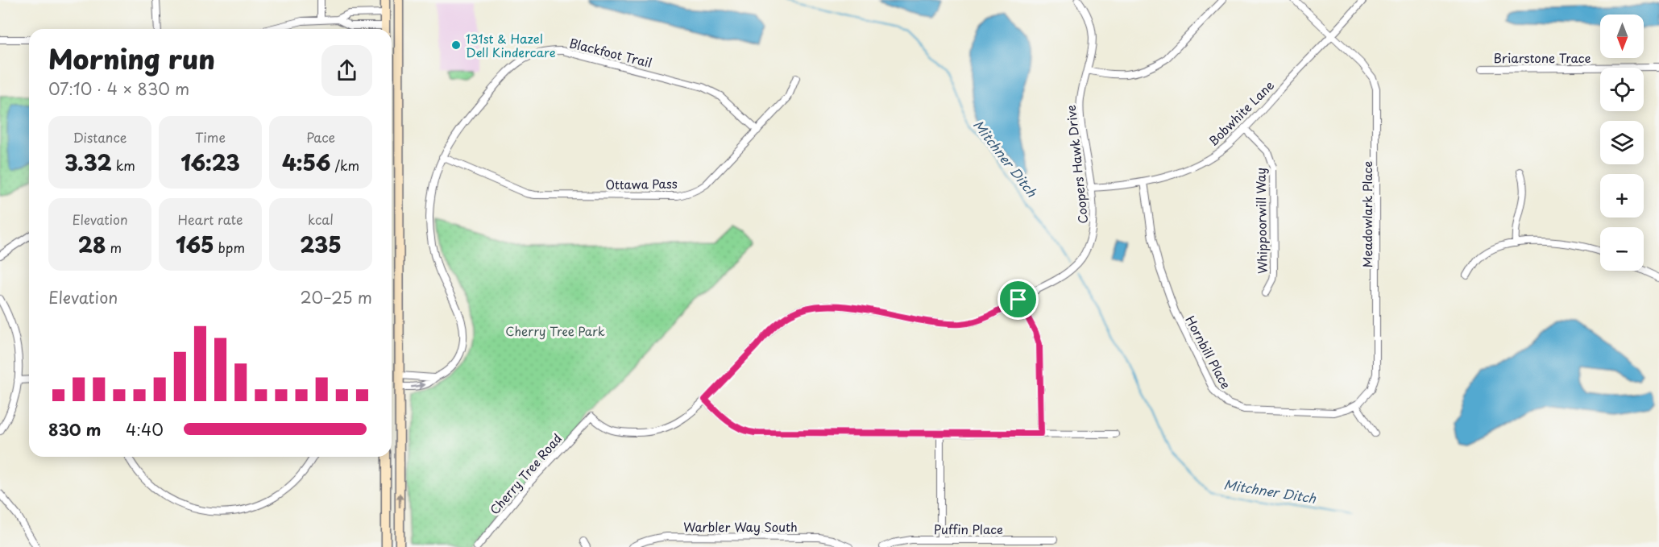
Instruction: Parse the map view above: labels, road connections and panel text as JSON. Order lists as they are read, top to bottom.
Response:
{
  "streets": {
    "street": [
      "Blackfoot Trail",
      "Briarstone Trace",
      "Bobwhite Lane",
      "Coopers Hawk Drive",
      "Ottawa Pass",
      "Meadowlark Place",
      "Whippoorwill Way",
      "Hornbill Place",
      "Cherry Tree Road",
      "Warbler Way South",
      "Puffin Place"
    ]
  },
  "crossings": [
    ["Blackfoot Trail", "Ottawa Pass"],
    ["Bobwhite Lane", "Coopers Hawk Drive"],
    ["Bobwhite Lane", "Meadowlark Place"],
    ["Bobwhite Lane", "Whippoorwill Way"],
    ["Bobwhite Lane", "Hornbill Place"],
    ["Coopers Hawk Drive", "Cherry Tree Road"],
    ["Meadowlark Place", "Hornbill Place"]
  ],
  "water": ["Mitchner Ditch"],
  "parks": ["Cherry Tree Park"],
  "places": ["131st & Hazel Dell Kindercare"],
  "north": "bottom",
  "page": {
    "map_buttons": ["+", "−"],
    "heading": ["Morning run", "07:10 · 4 × 830 m"],
    "stats": [
      ["Distance", "3.32 km"],
      ["Time", "16:23"],
      ["Pace", "4:56 /km"],
      ["Elevation", "28 m"],
      ["Heart rate", "165 bpm"],
      ["kcal", "235"]
    ],
    "chart": ["Elevation", "20–25 m"],
    "list": [
      {
        "name": "830 m",
        "note": "4:40"
      }
    ]
  }
}
